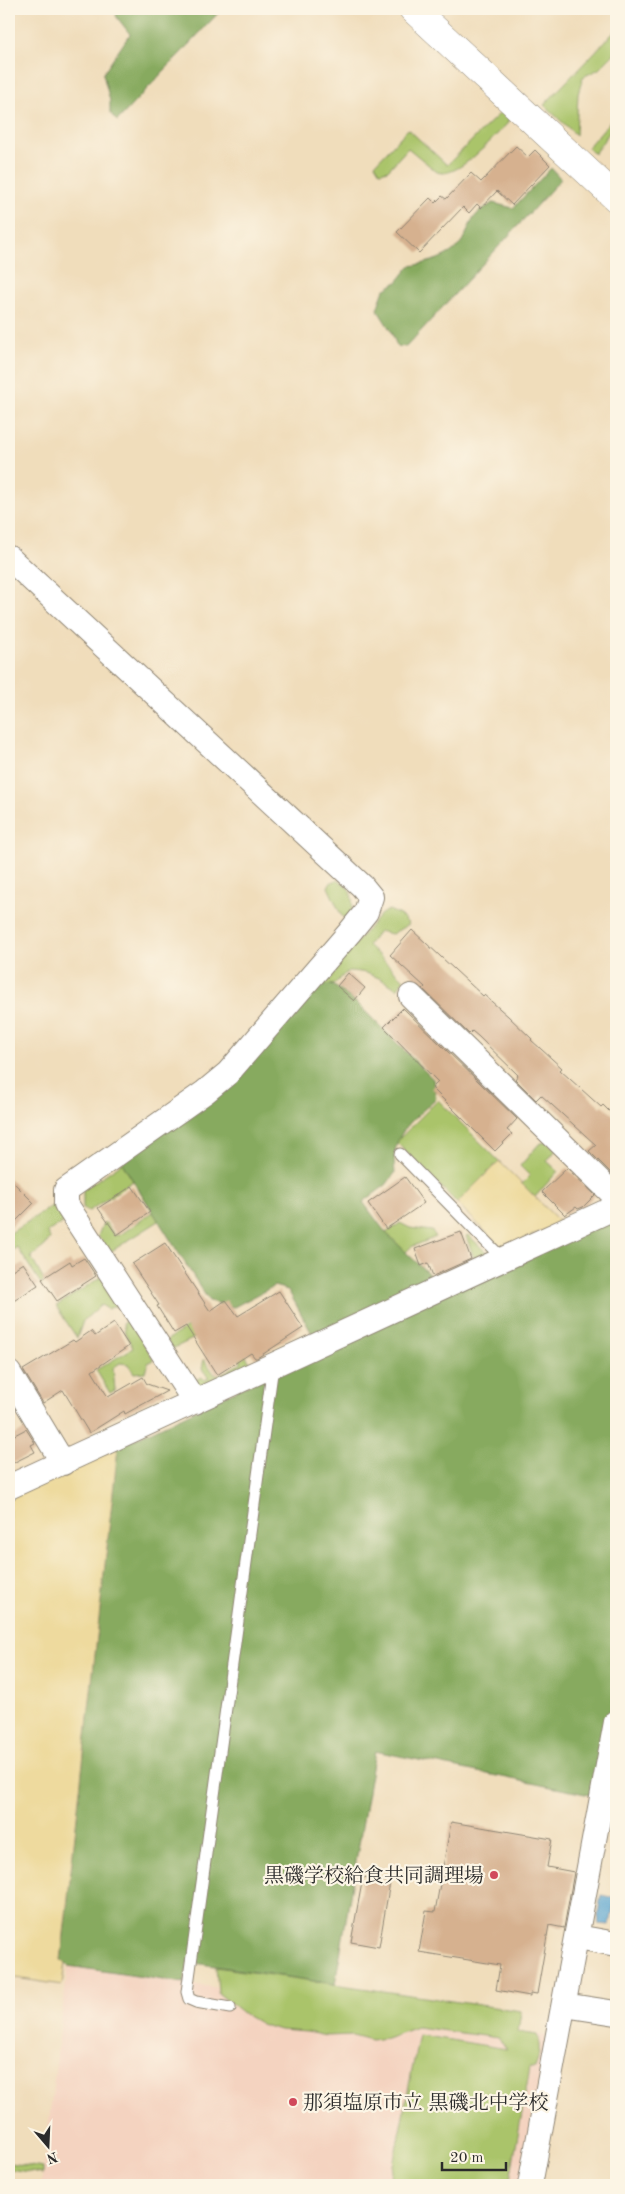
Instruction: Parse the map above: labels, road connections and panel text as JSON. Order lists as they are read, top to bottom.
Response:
{
  "places": ["黒磯学校給食共同調理場", "那須塩原市立 黒磯北中学校"],
  "scale_bar": "20 m",
  "north": "bottom"
}
